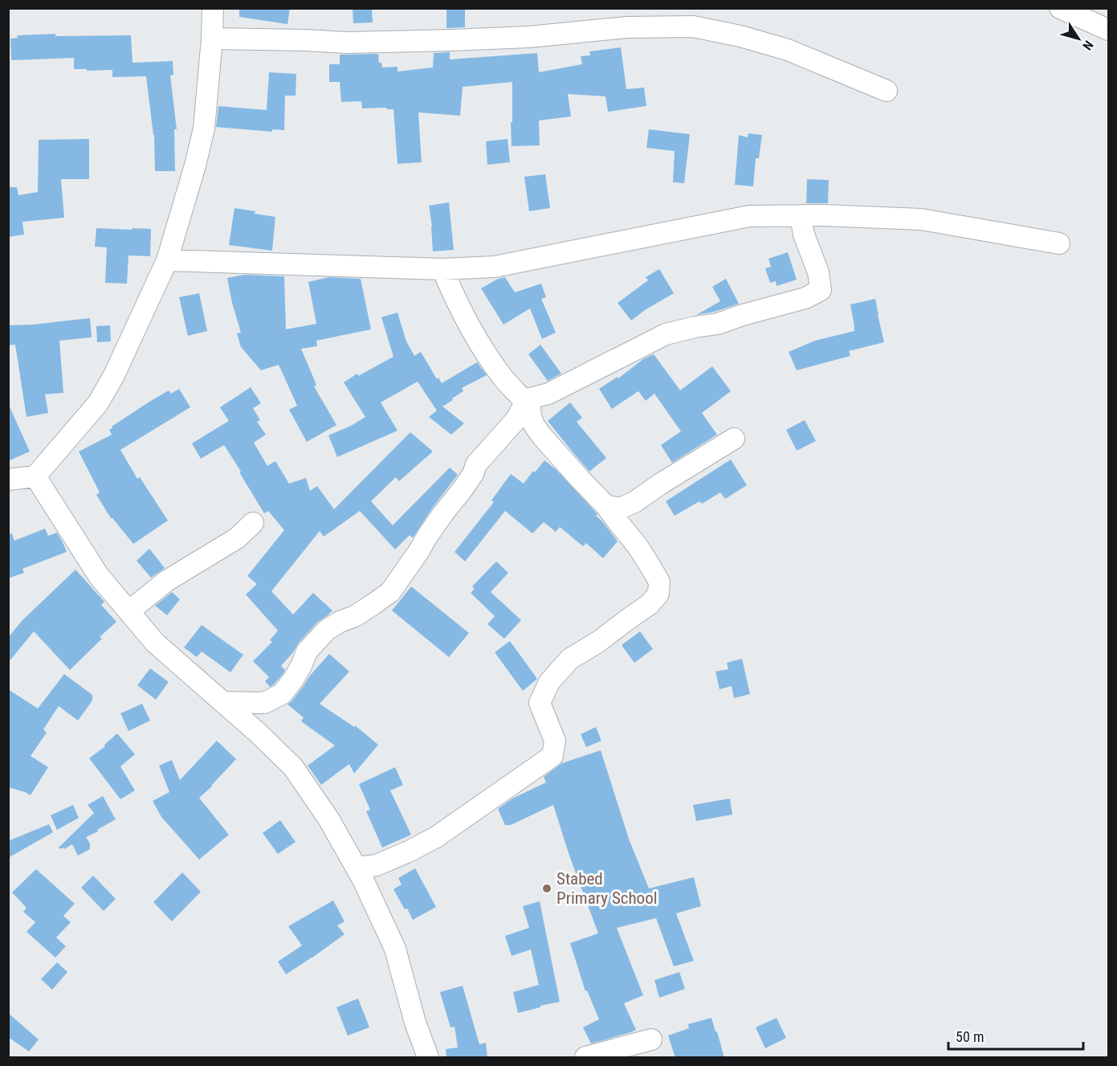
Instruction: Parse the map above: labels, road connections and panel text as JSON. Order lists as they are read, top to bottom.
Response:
{
  "places": ["Stabed Primary School"],
  "scale_bar": "50 m",
  "north": "bottom right"
}
